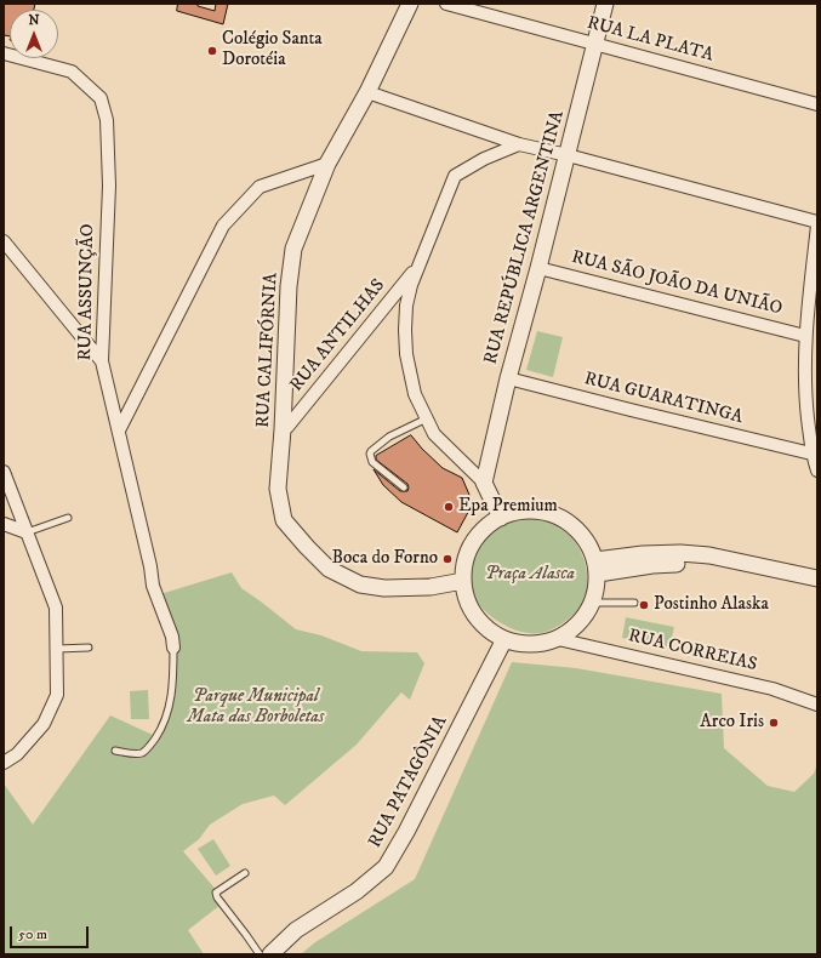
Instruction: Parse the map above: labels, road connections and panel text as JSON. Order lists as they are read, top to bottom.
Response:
{
  "streets": {
    "street": [
      "RUA LA PLATA",
      "RUA REPÚBLICA ARGENTINA",
      "RUA SÃO JOÃO DA UNIÃO",
      "RUA ASSUNÇÃO",
      "RUA ANTILHAS",
      "RUA CALIFÓRNIA",
      "RUA GUARATINGA",
      "RUA CORREIAS",
      "RUA PATAGÔNIA"
    ]
  },
  "crossings": [
    ["RUA LA PLATA", "RUA REPÚBLICA ARGENTINA"],
    ["RUA REPÚBLICA ARGENTINA", "RUA SÃO JOÃO DA UNIÃO"],
    ["RUA REPÚBLICA ARGENTINA", "RUA GUARATINGA"],
    ["RUA ANTILHAS", "RUA CALIFÓRNIA"],
    ["RUA CALIFÓRNIA", "RUA CORREIAS"],
    ["RUA CALIFÓRNIA", "RUA PATAGÔNIA"],
    ["RUA CORREIAS", "RUA PATAGÔNIA"]
  ],
  "parks": ["Praça Alasca", "Parque Municipal Mata das Borboletas"],
  "places": [
    "Colégio Santa Dorotéia",
    "Epa Premium",
    "Boca do Forno",
    "Postinho Alaska",
    "Arco Iris"
  ],
  "scale_bar": "50 m",
  "north": "top"
}
